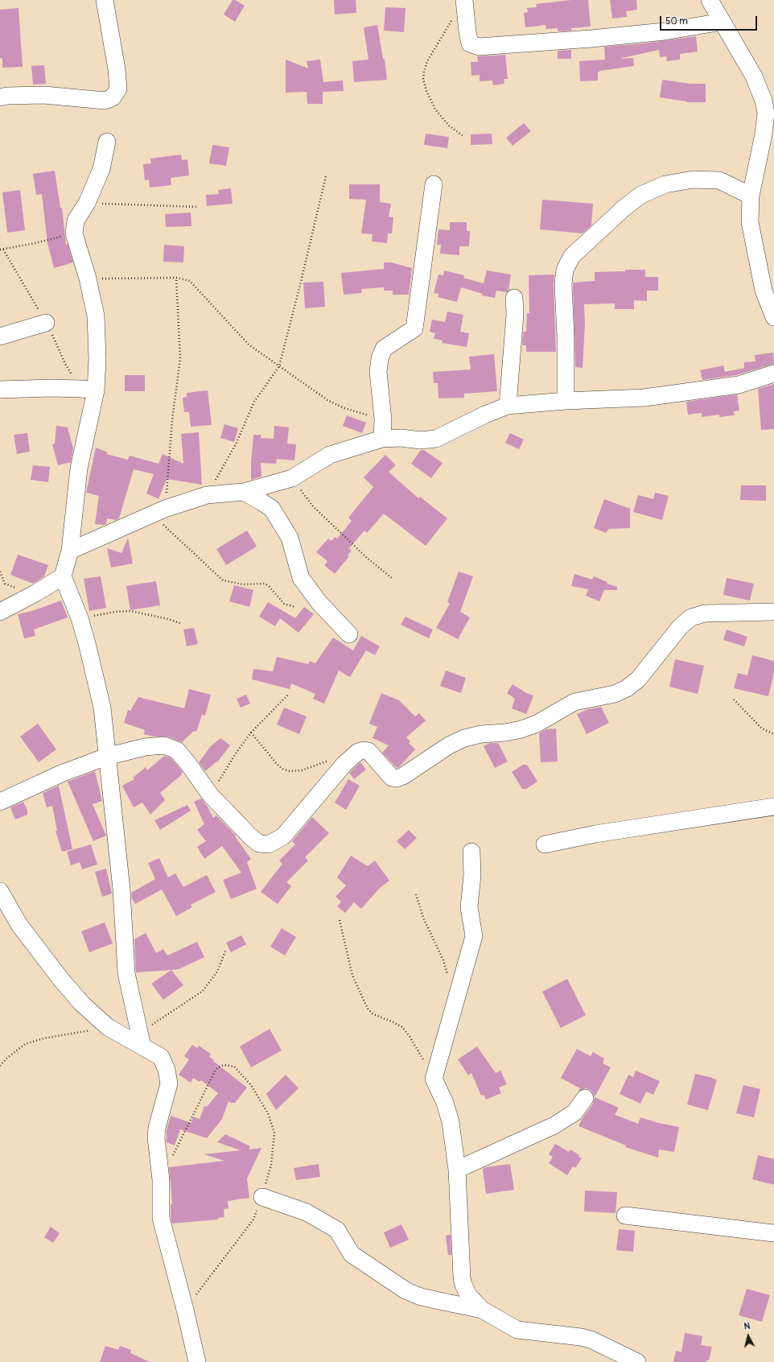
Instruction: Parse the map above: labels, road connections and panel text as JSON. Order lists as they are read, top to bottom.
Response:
{
  "scale_bar": "50 m",
  "north": "top"
}
